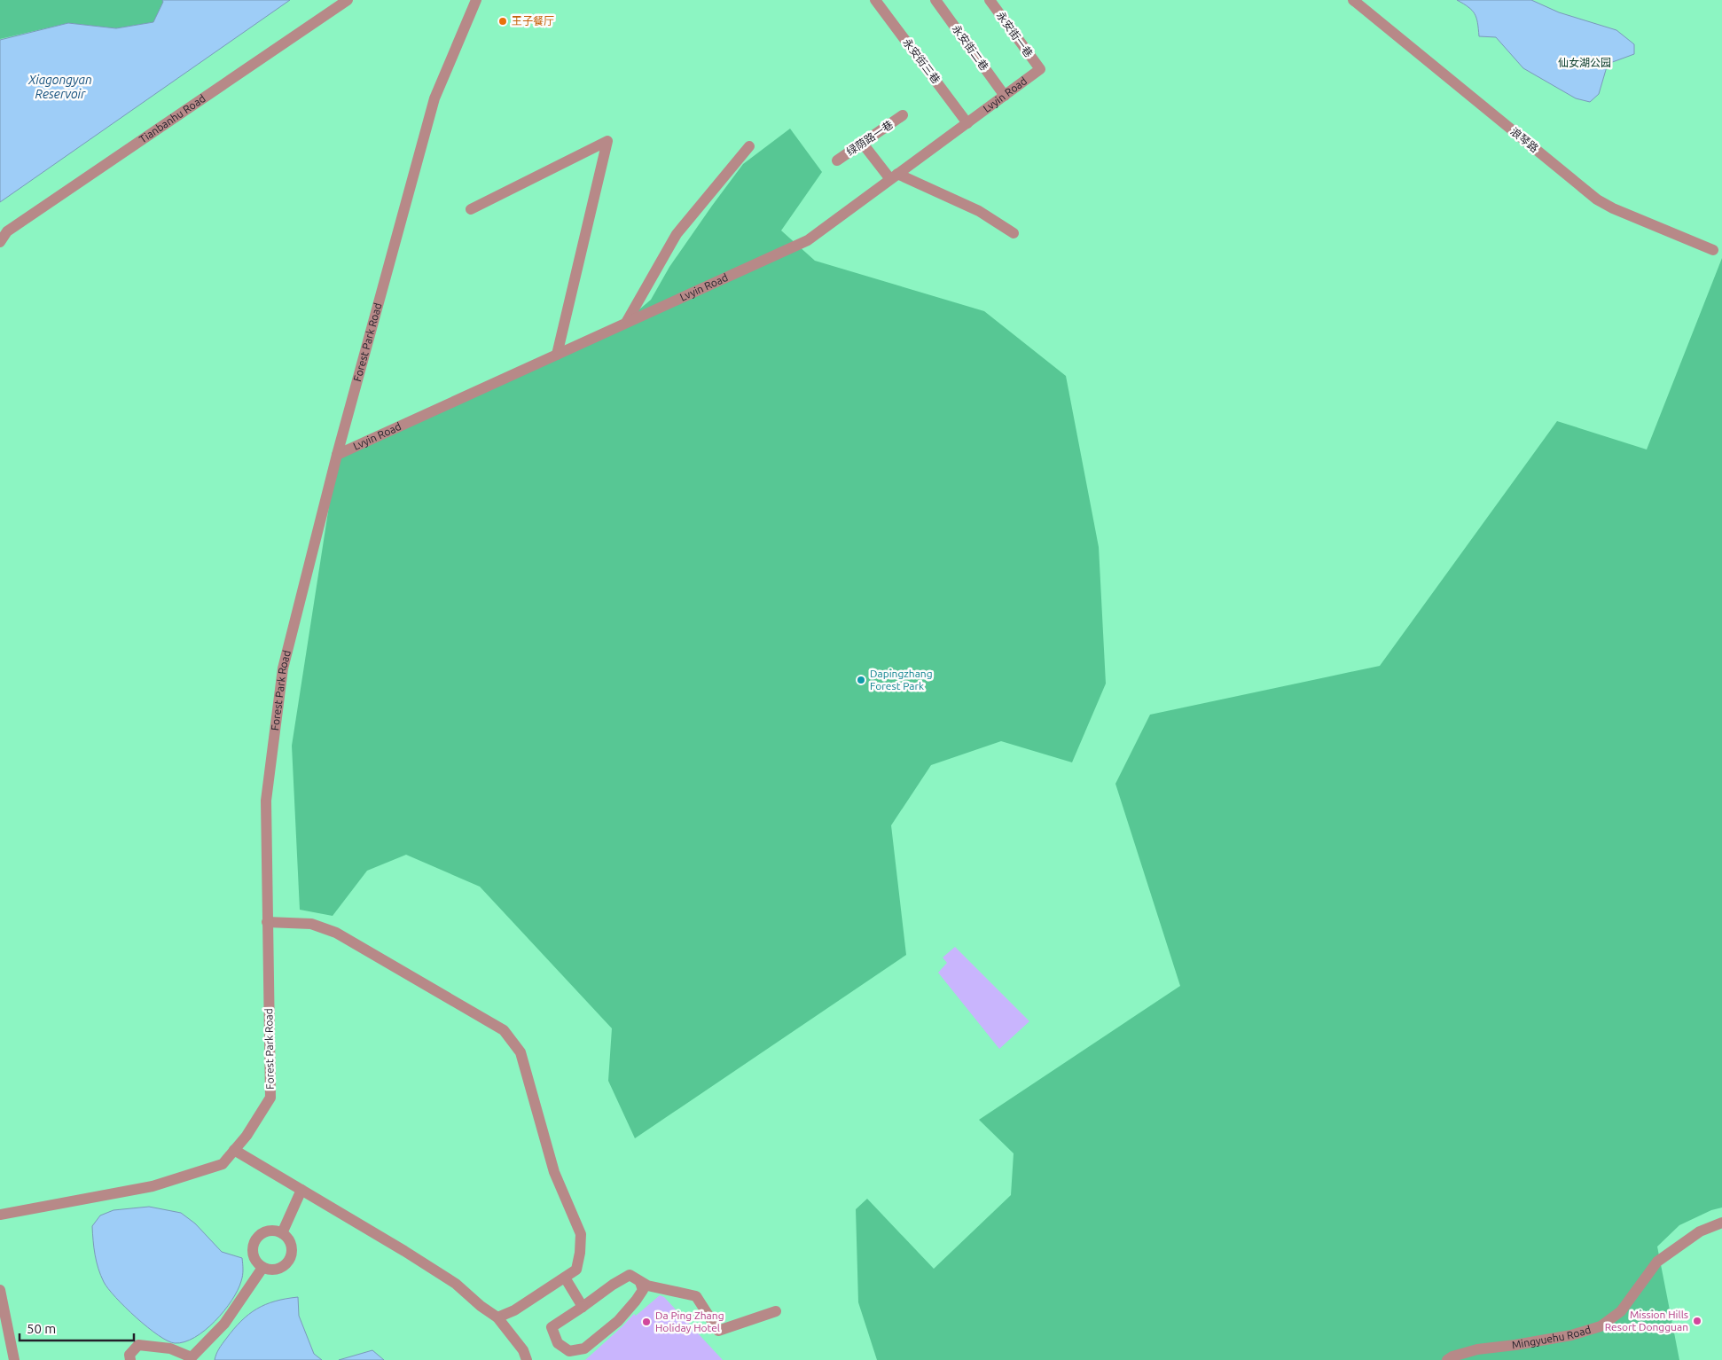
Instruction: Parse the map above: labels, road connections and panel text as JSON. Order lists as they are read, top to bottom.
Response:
{
  "streets": {
    "street": [
      "永安街一巷",
      "永安街二巷",
      "永安街三巷",
      "Lvyin Road",
      "Tianbanhu Road",
      "绿荫路一巷",
      "浪琴路",
      "Forest Park Road",
      "Mingyuehu Road"
    ]
  },
  "crossings": [
    ["永安街一巷", "Lvyin Road"],
    ["永安街二巷", "Lvyin Road"],
    ["永安街三巷", "Lvyin Road"],
    ["Lvyin Road", "Forest Park Road"]
  ],
  "water": ["Xiagongyan Reservoir"],
  "parks": ["仙女湖公园"],
  "places": [
    "王子餐厅",
    "Dapingzhang Forest Park",
    "Mission Hills Resort Dongguan",
    "Da Ping Zhang Holiday Hotel"
  ],
  "scale_bar": "50 m"
}
